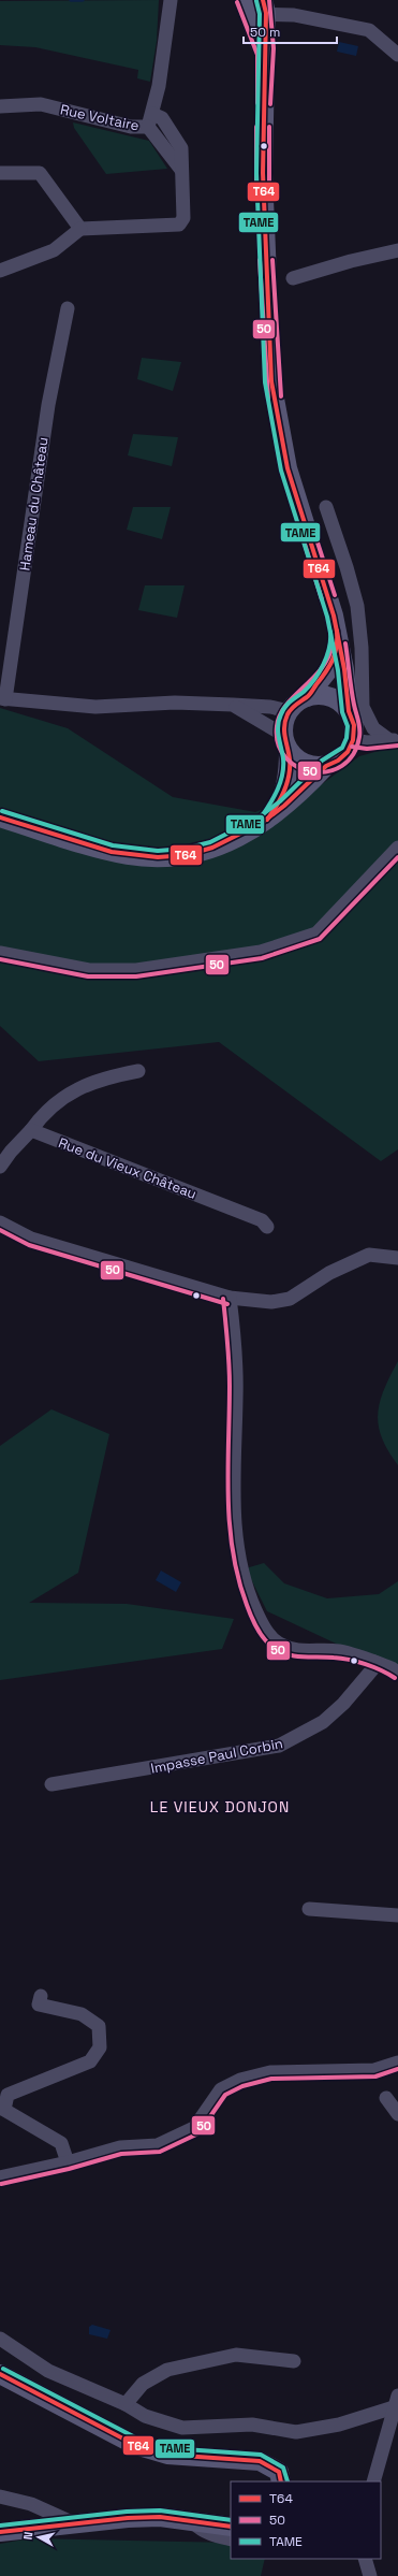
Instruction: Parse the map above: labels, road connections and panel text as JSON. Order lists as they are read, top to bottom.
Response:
{
  "streets": {
    "street": [
      "Rue Voltaire",
      "Hameau du Château",
      "Rue du Vieux Château",
      "Impasse Paul Corbin"
    ]
  },
  "districts": ["LE VIEUX DONJON"],
  "lines": ["transit line T64", "transit line 50", "transit line TAME"],
  "legend": ["T64", "50", "TAME"],
  "scale_bar": "50 m",
  "north": "left"
}
